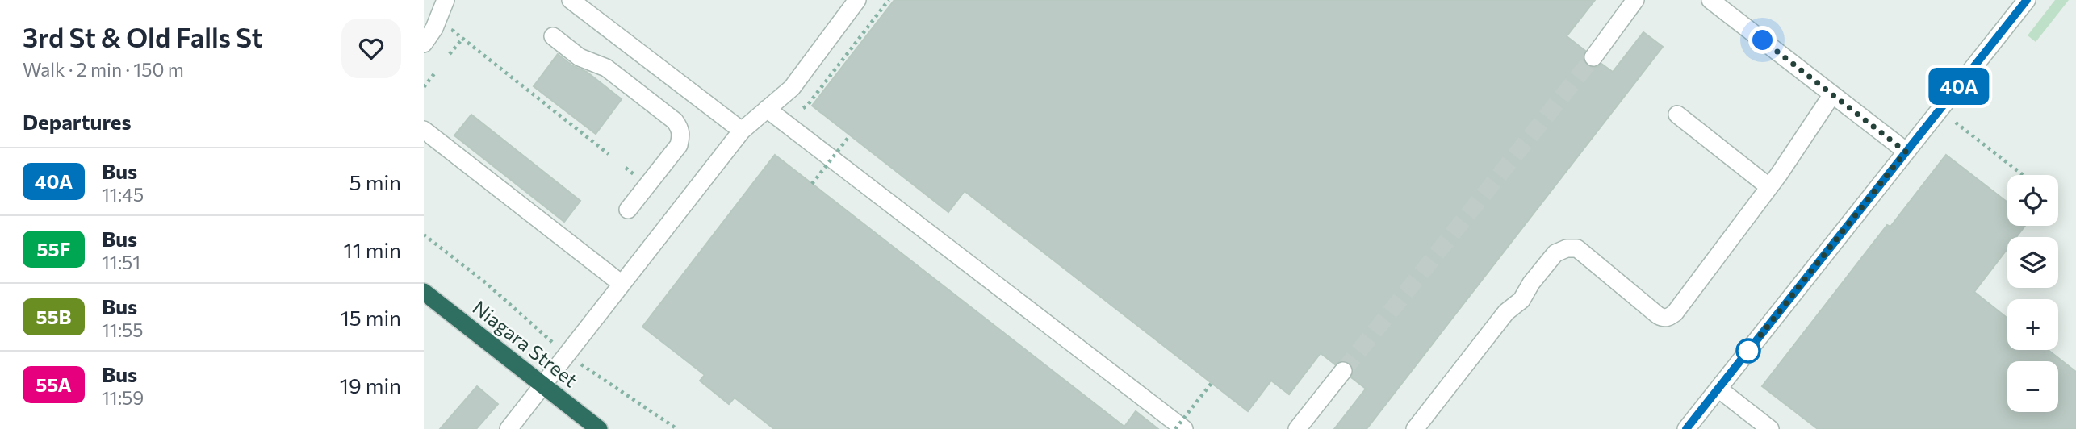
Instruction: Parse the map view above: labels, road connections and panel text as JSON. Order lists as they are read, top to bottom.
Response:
{
  "streets": {
    "highway": ["Niagara Street"]
  },
  "lines": ["bus line 40A"],
  "page": {
    "heading": [
      ["3rd St & Old Falls St", "Walk · 2 min · 150 m"],
      "Departures"
    ],
    "on_map": "40A",
    "list": [
      {
        "mark": "40A",
        "name": "Bus",
        "note": "11:45",
        "value": "5 min"
      },
      {
        "mark": "55F",
        "name": "Bus",
        "note": "11:51",
        "value": "11 min"
      },
      {
        "mark": "55B",
        "name": "Bus",
        "note": "11:55",
        "value": "15 min"
      },
      {
        "mark": "55A",
        "name": "Bus",
        "note": "11:59",
        "value": "19 min"
      }
    ],
    "map_buttons": ["+", "−"]
  }
}
